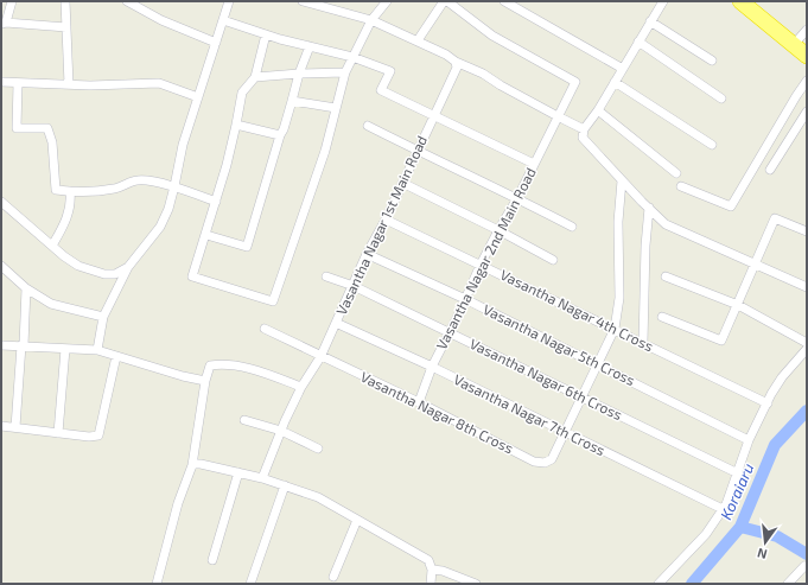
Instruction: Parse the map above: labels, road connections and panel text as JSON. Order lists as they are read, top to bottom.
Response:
{
  "streets": {
    "street": [
      "Vasantha Nagar 1st Main Road",
      "Vasantha Nagar 2nd Main Road",
      "Vasantha Nagar 4th Cross",
      "Vasantha Nagar 5th Cross",
      "Vasantha Nagar 6th Cross",
      "Vasantha Nagar 8th Cross",
      "Vasantha Nagar 7th Cross"
    ]
  },
  "crossings": [
    ["Vasantha Nagar 1st Main Road", "Vasantha Nagar 4th Cross"],
    ["Vasantha Nagar 1st Main Road", "Vasantha Nagar 5th Cross"],
    ["Vasantha Nagar 1st Main Road", "Vasantha Nagar 6th Cross"],
    ["Vasantha Nagar 1st Main Road", "Vasantha Nagar 8th Cross"],
    ["Vasantha Nagar 1st Main Road", "Vasantha Nagar 7th Cross"],
    ["Vasantha Nagar 2nd Main Road", "Vasantha Nagar 4th Cross"],
    ["Vasantha Nagar 2nd Main Road", "Vasantha Nagar 5th Cross"],
    ["Vasantha Nagar 2nd Main Road", "Vasantha Nagar 6th Cross"],
    ["Vasantha Nagar 2nd Main Road", "Vasantha Nagar 8th Cross"],
    ["Vasantha Nagar 2nd Main Road", "Vasantha Nagar 7th Cross"],
    ["Vasantha Nagar 8th Cross", "Vasantha Nagar 7th Cross"]
  ],
  "water": ["Koraiaru"],
  "north": "bottom"
}
